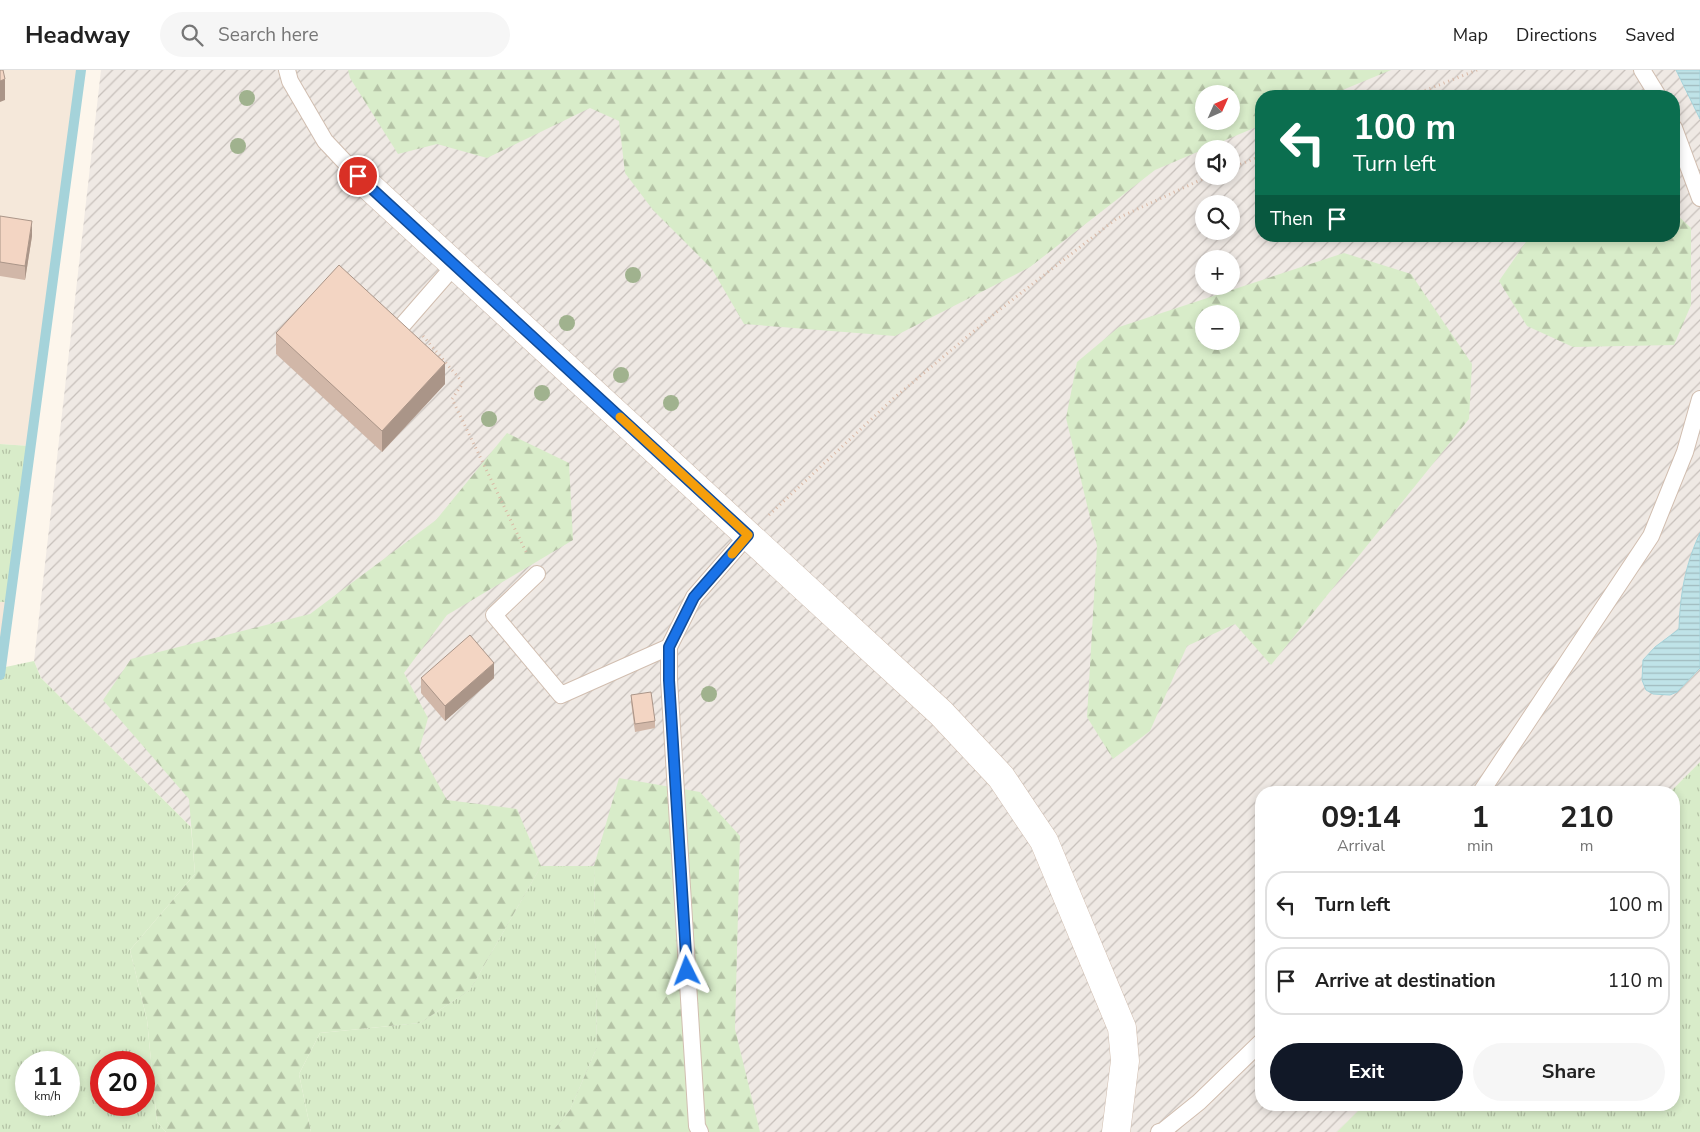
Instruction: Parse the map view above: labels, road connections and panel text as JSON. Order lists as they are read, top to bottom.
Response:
{
  "north": "top right",
  "page": {
    "header": "Headway",
    "search": "Search here",
    "nav": ["Map", "Directions", "Saved"],
    "map_buttons": ["+", "−"],
    "turn": ["100 m", "Turn left"],
    "then": "Then",
    "eta": [
      "09:14",
      "Arrival",
      "1",
      "min",
      "210",
      "m"
    ],
    "list": [
      {
        "name": "Turn left",
        "value": "100 m"
      },
      {
        "name": "Arrive at destination",
        "value": "110 m"
      }
    ],
    "buttons": ["Exit", "Share"],
    "speed": "11 km/h",
    "limit": "20"
  }
}
